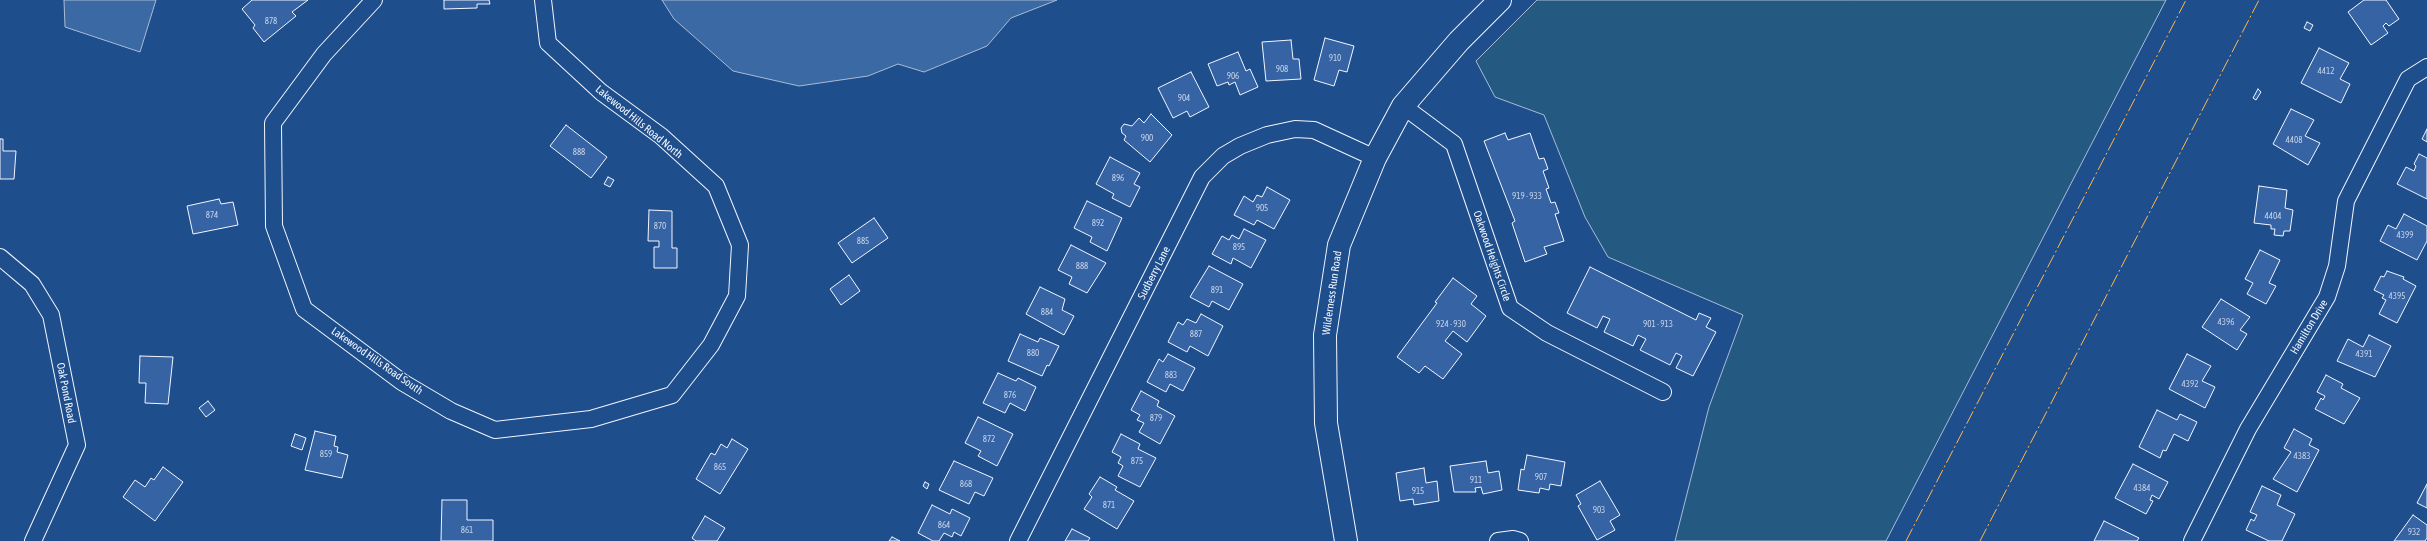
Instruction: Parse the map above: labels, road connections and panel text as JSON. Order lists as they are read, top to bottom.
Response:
{
  "streets": {
    "street": [
      "Lakewood Hills Road North",
      "Oakwood Heights Circle",
      "Sudberry Lane",
      "Wilderness Run Road",
      "Hamilton Drive",
      "Lakewood Hills Road South",
      "Oak Pond Road"
    ]
  },
  "crossings": [
    ["Lakewood Hills Road North", "Lakewood Hills Road South"],
    ["Oakwood Heights Circle", "Wilderness Run Road"],
    ["Sudberry Lane", "Wilderness Run Road"]
  ],
  "house_numbers": [
    "878",
    "910",
    "908",
    "4412",
    "906",
    "904",
    "900",
    "4408",
    "888",
    "896",
    "919 - 933",
    "905",
    "874",
    "4404",
    "892",
    "870",
    "4399",
    "885",
    "895",
    "888",
    "891",
    "4395",
    "884",
    "4396",
    "924 - 930",
    "901 - 913",
    "887",
    "880",
    "4391",
    "883",
    "4392",
    "876",
    "879",
    "872",
    "859",
    "4383",
    "875",
    "865",
    "907",
    "911",
    "868",
    "4384",
    "915",
    "871",
    "903",
    "864",
    "861",
    "932"
  ]
}
